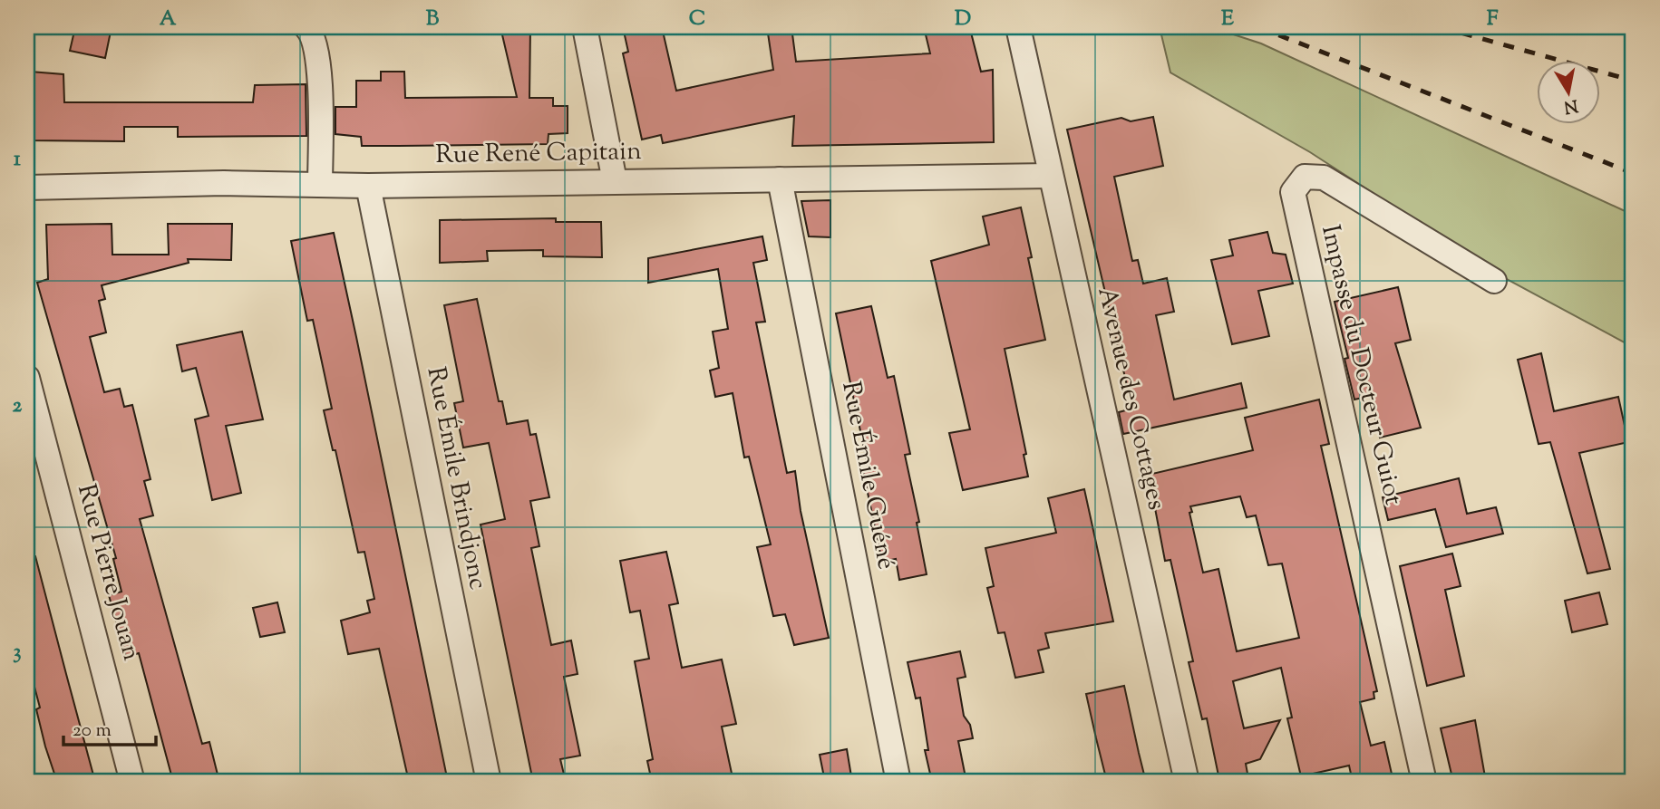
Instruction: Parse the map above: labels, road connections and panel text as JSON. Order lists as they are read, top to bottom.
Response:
{
  "streets": {
    "street": [
      "Rue René Capitain",
      "Impasse du Docteur Guiot",
      "Avenue des Cottages",
      "Rue Émile Guéné",
      "Rue Émile Brindjonc",
      "Rue Pierre Jouan"
    ]
  },
  "crossings": [
    ["Rue René Capitain", "Avenue des Cottages"],
    ["Rue René Capitain", "Rue Émile Guéné"],
    ["Rue René Capitain", "Rue Émile Brindjonc"]
  ],
  "scale_bar": "20 m",
  "north": "bottom",
  "grid": {
    "columns": [
      "A",
      "B",
      "C",
      "D",
      "E",
      "F"
    ],
    "rows": ["1", "2", "3"]
  }
}
